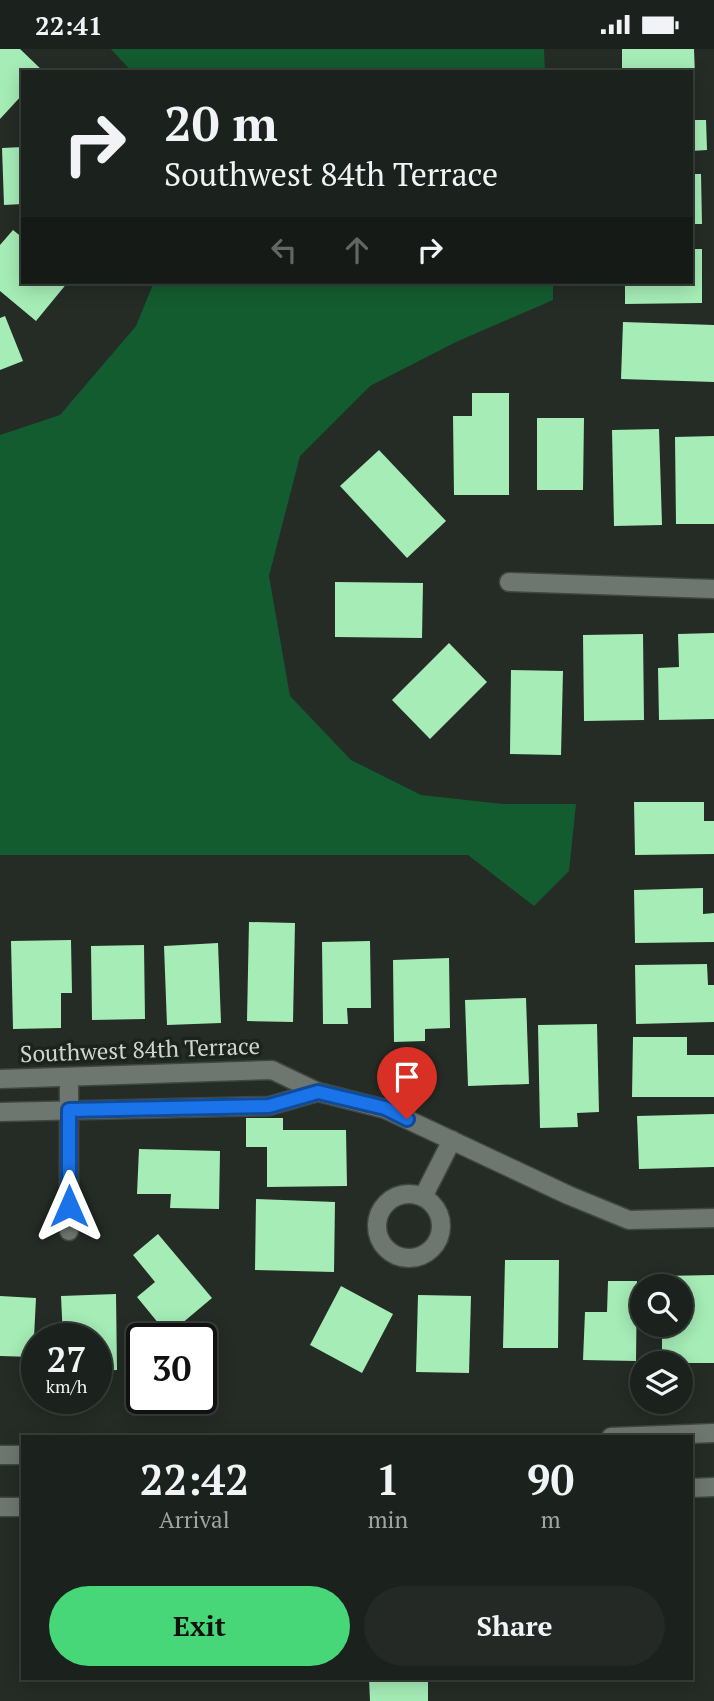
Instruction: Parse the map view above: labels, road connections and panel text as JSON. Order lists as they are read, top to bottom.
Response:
{
  "streets": {
    "street": ["Southwest 84th Terrace"]
  },
  "page": {
    "status": "22:41",
    "turn": ["20 m", "Southwest 84th Terrace"],
    "speed": "27 km/h",
    "limit": "30",
    "eta": [
      "22:42",
      "Arrival",
      "1",
      "min",
      "90",
      "m"
    ],
    "buttons": ["Exit", "Share"]
  }
}
